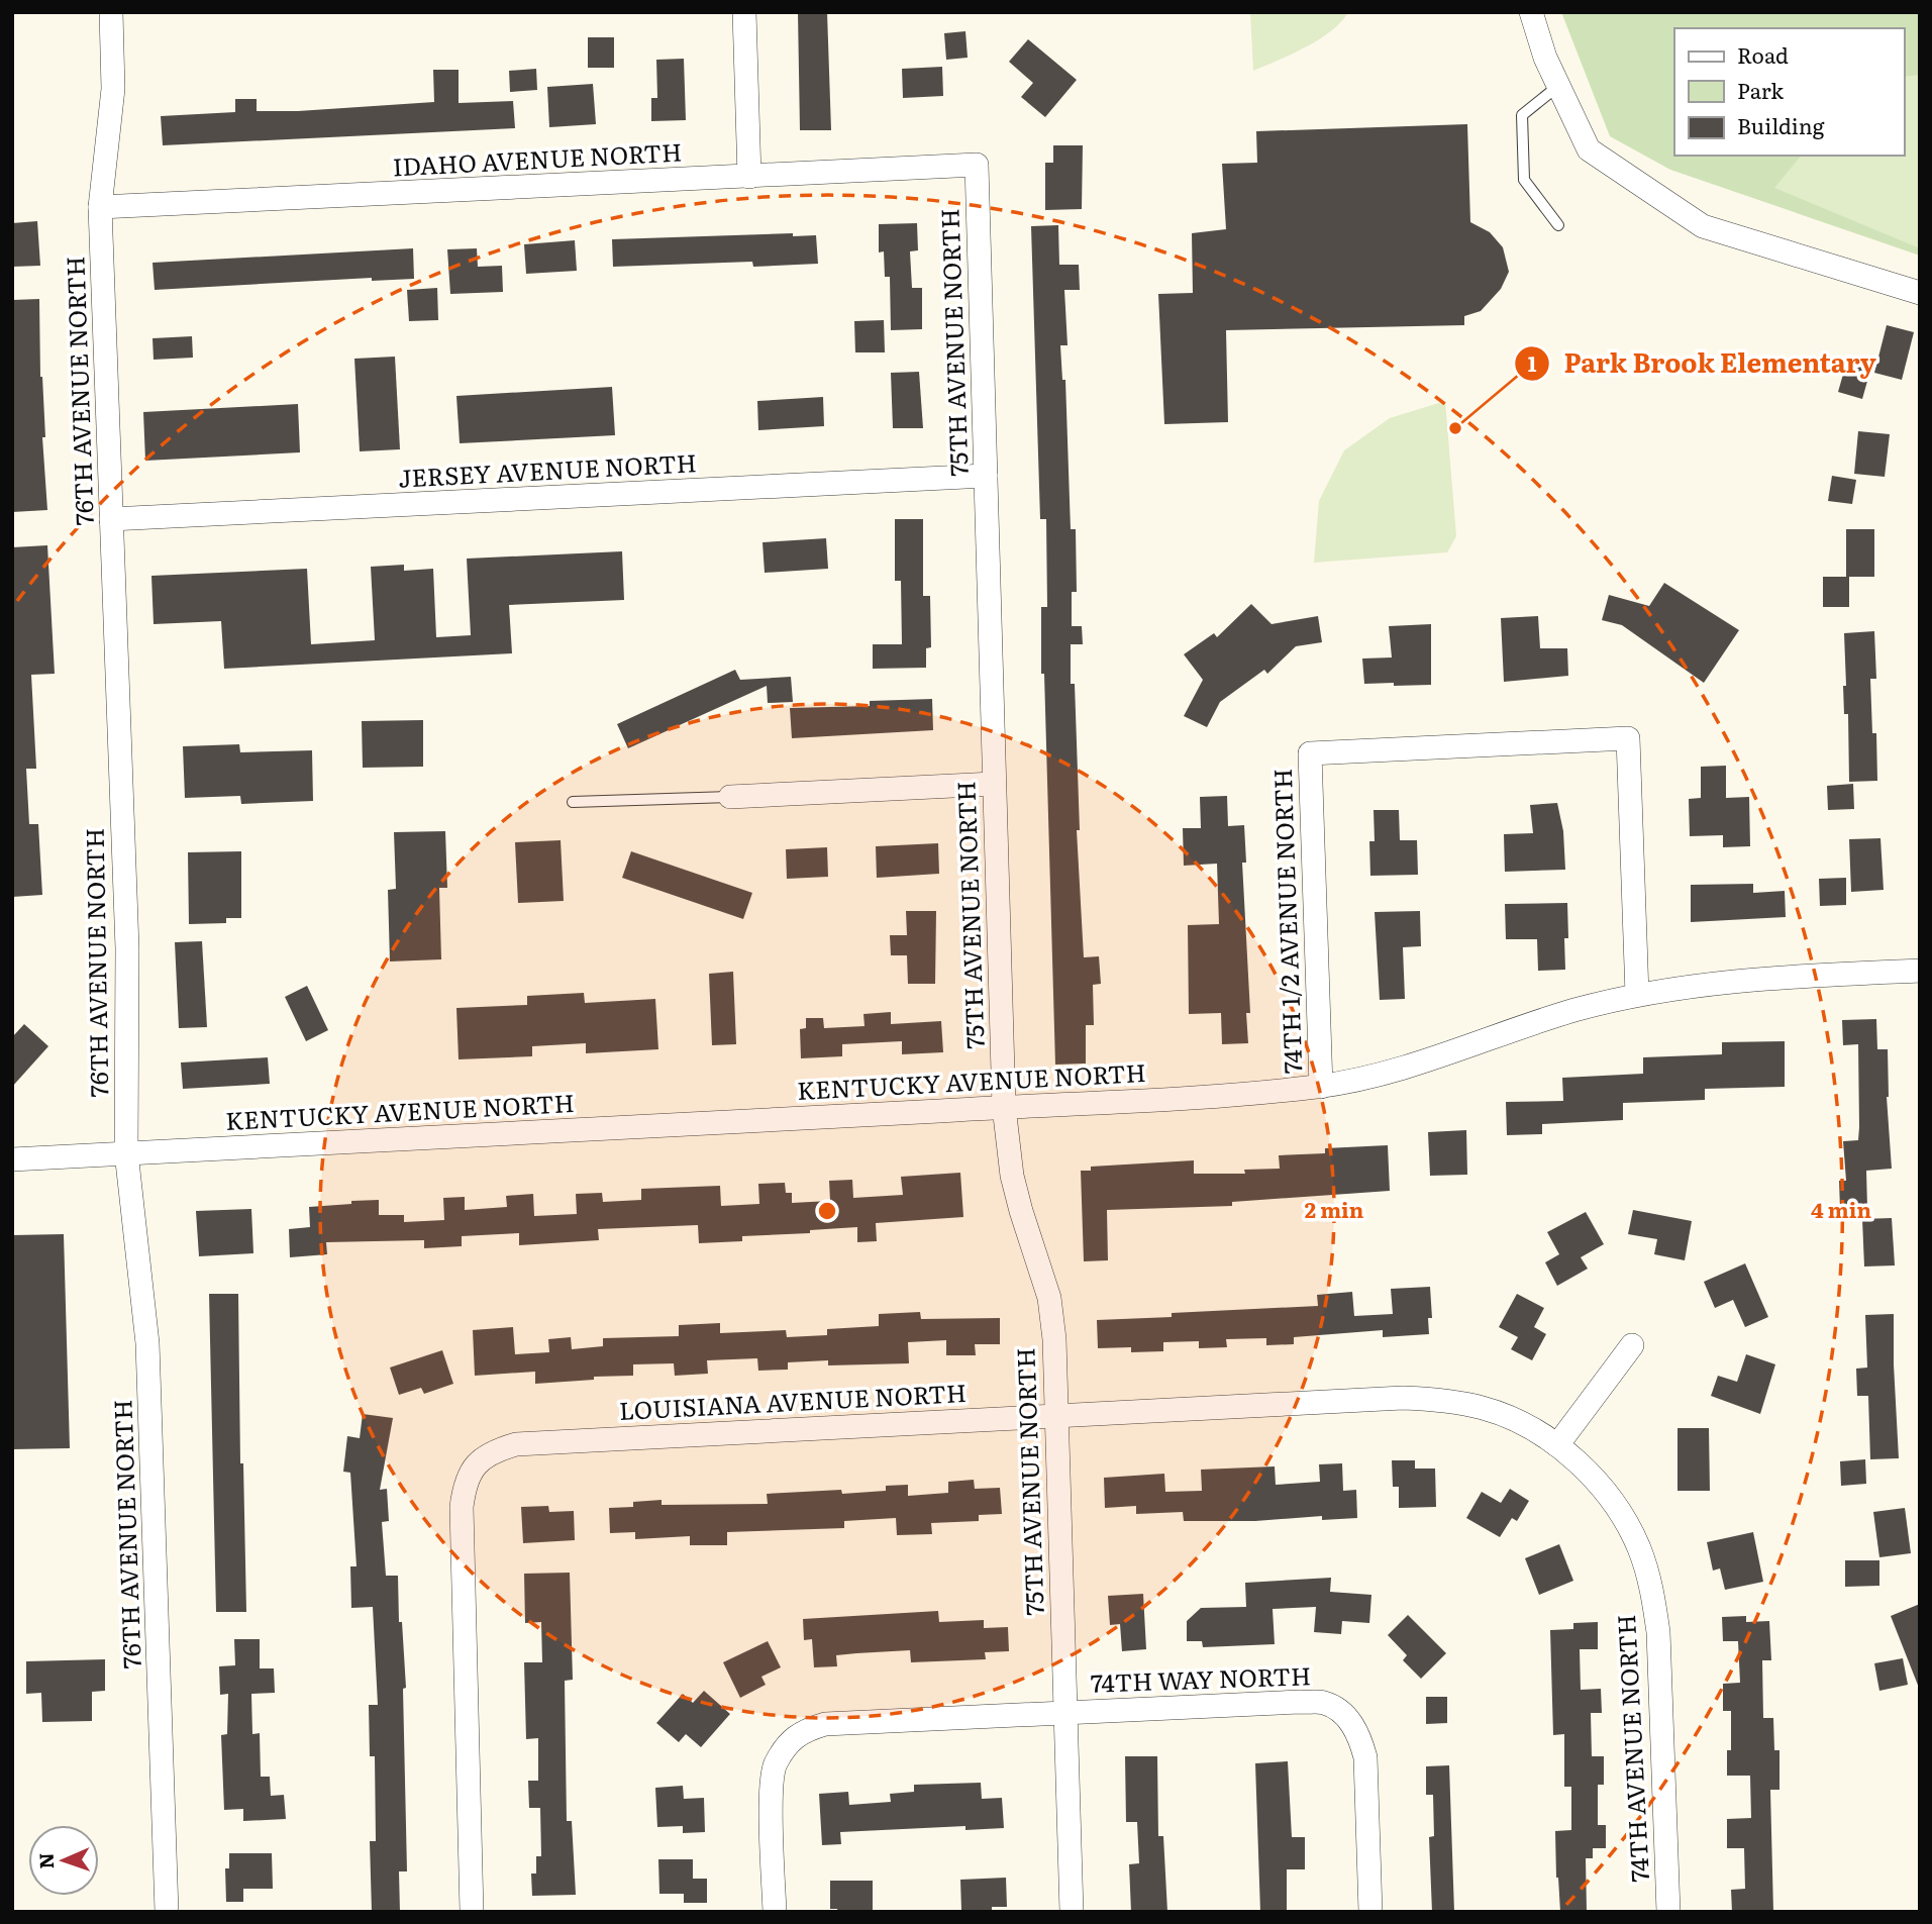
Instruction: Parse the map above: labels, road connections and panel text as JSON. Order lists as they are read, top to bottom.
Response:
{
  "streets": {
    "street": [
      "IDAHO AVENUE NORTH",
      "75TH AVENUE NORTH",
      "76TH AVENUE NORTH",
      "JERSEY AVENUE NORTH",
      "74TH 1/2 AVENUE NORTH",
      "KENTUCKY AVENUE NORTH",
      "LOUISIANA AVENUE NORTH",
      "74TH WAY NORTH",
      "74TH AVENUE NORTH"
    ]
  },
  "crossings": [
    ["IDAHO AVENUE NORTH", "75TH AVENUE NORTH"],
    ["IDAHO AVENUE NORTH", "76TH AVENUE NORTH"],
    ["75TH AVENUE NORTH", "JERSEY AVENUE NORTH"],
    ["75TH AVENUE NORTH", "KENTUCKY AVENUE NORTH"],
    ["75TH AVENUE NORTH", "LOUISIANA AVENUE NORTH"],
    ["75TH AVENUE NORTH", "74TH WAY NORTH"],
    ["76TH AVENUE NORTH", "JERSEY AVENUE NORTH"],
    ["76TH AVENUE NORTH", "KENTUCKY AVENUE NORTH"],
    ["74TH 1/2 AVENUE NORTH", "KENTUCKY AVENUE NORTH"],
    ["LOUISIANA AVENUE NORTH", "74TH AVENUE NORTH"]
  ],
  "places": ["Park Brook Elementary"],
  "legend": ["Road", "Park", "Building"],
  "north": "left",
  "rings": ["2 min", "4 min"]
}
